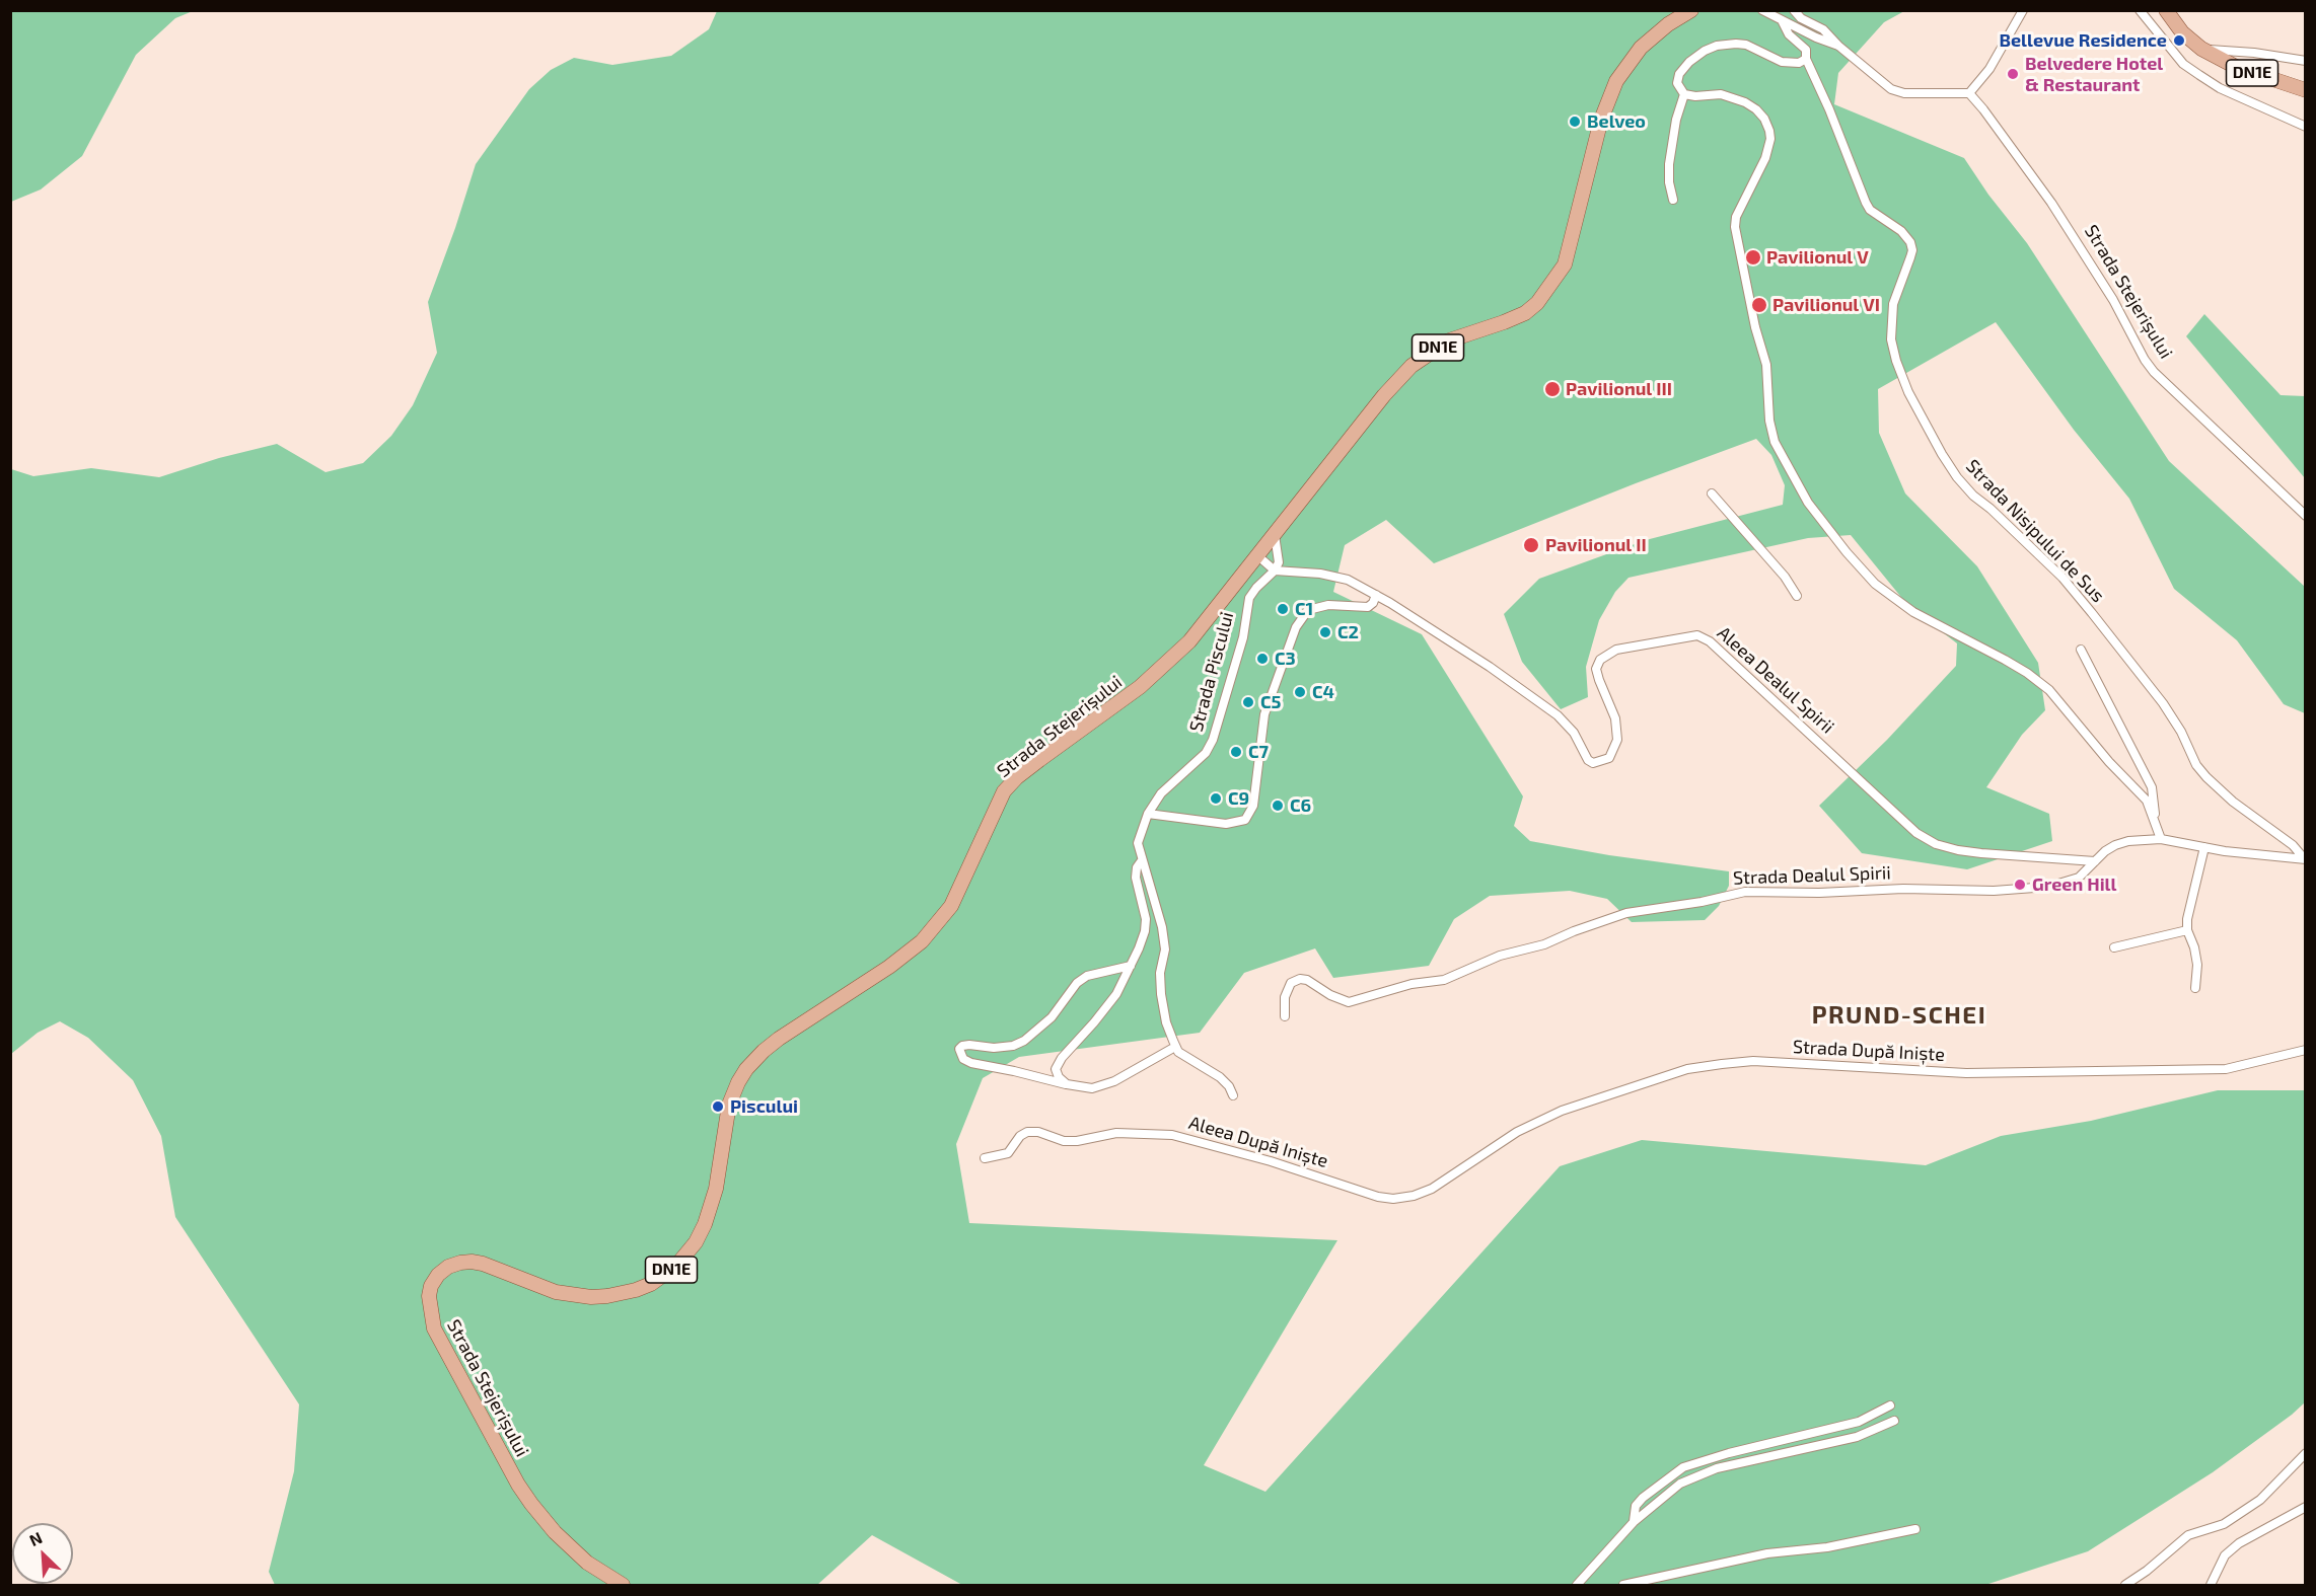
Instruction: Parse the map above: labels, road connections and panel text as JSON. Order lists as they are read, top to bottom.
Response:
{
  "streets": {
    "main road": ["DN1E", "Strada Stejerișului"],
    "street": [
      "Strada Nisipului de Sus",
      "Strada Piscului",
      "Aleea Dealul Spirii",
      "Strada Dealul Spirii",
      "Strada După Iniște",
      "Aleea După Iniște"
    ]
  },
  "crossings": [
    ["Strada Nisipului de Sus", "Strada Dealul Spirii"],
    ["Strada Piscului", "Aleea Dealul Spirii"],
    ["Aleea Dealul Spirii", "Strada Dealul Spirii"],
    ["Strada După Iniște", "Aleea După Iniște"]
  ],
  "districts": ["PRUND-SCHEI"],
  "places": [
    "Bellevue Residence",
    "Belvedere Hotel & Restaurant",
    "Belveo",
    "Pavilionul V",
    "Pavilionul VI",
    "Pavilionul III",
    "Pavilionul II",
    "C1",
    "C2",
    "C3",
    "C4",
    "C5",
    "C7",
    "C9",
    "C6",
    "Green Hill",
    "Piscului"
  ],
  "north": "top left"
}
